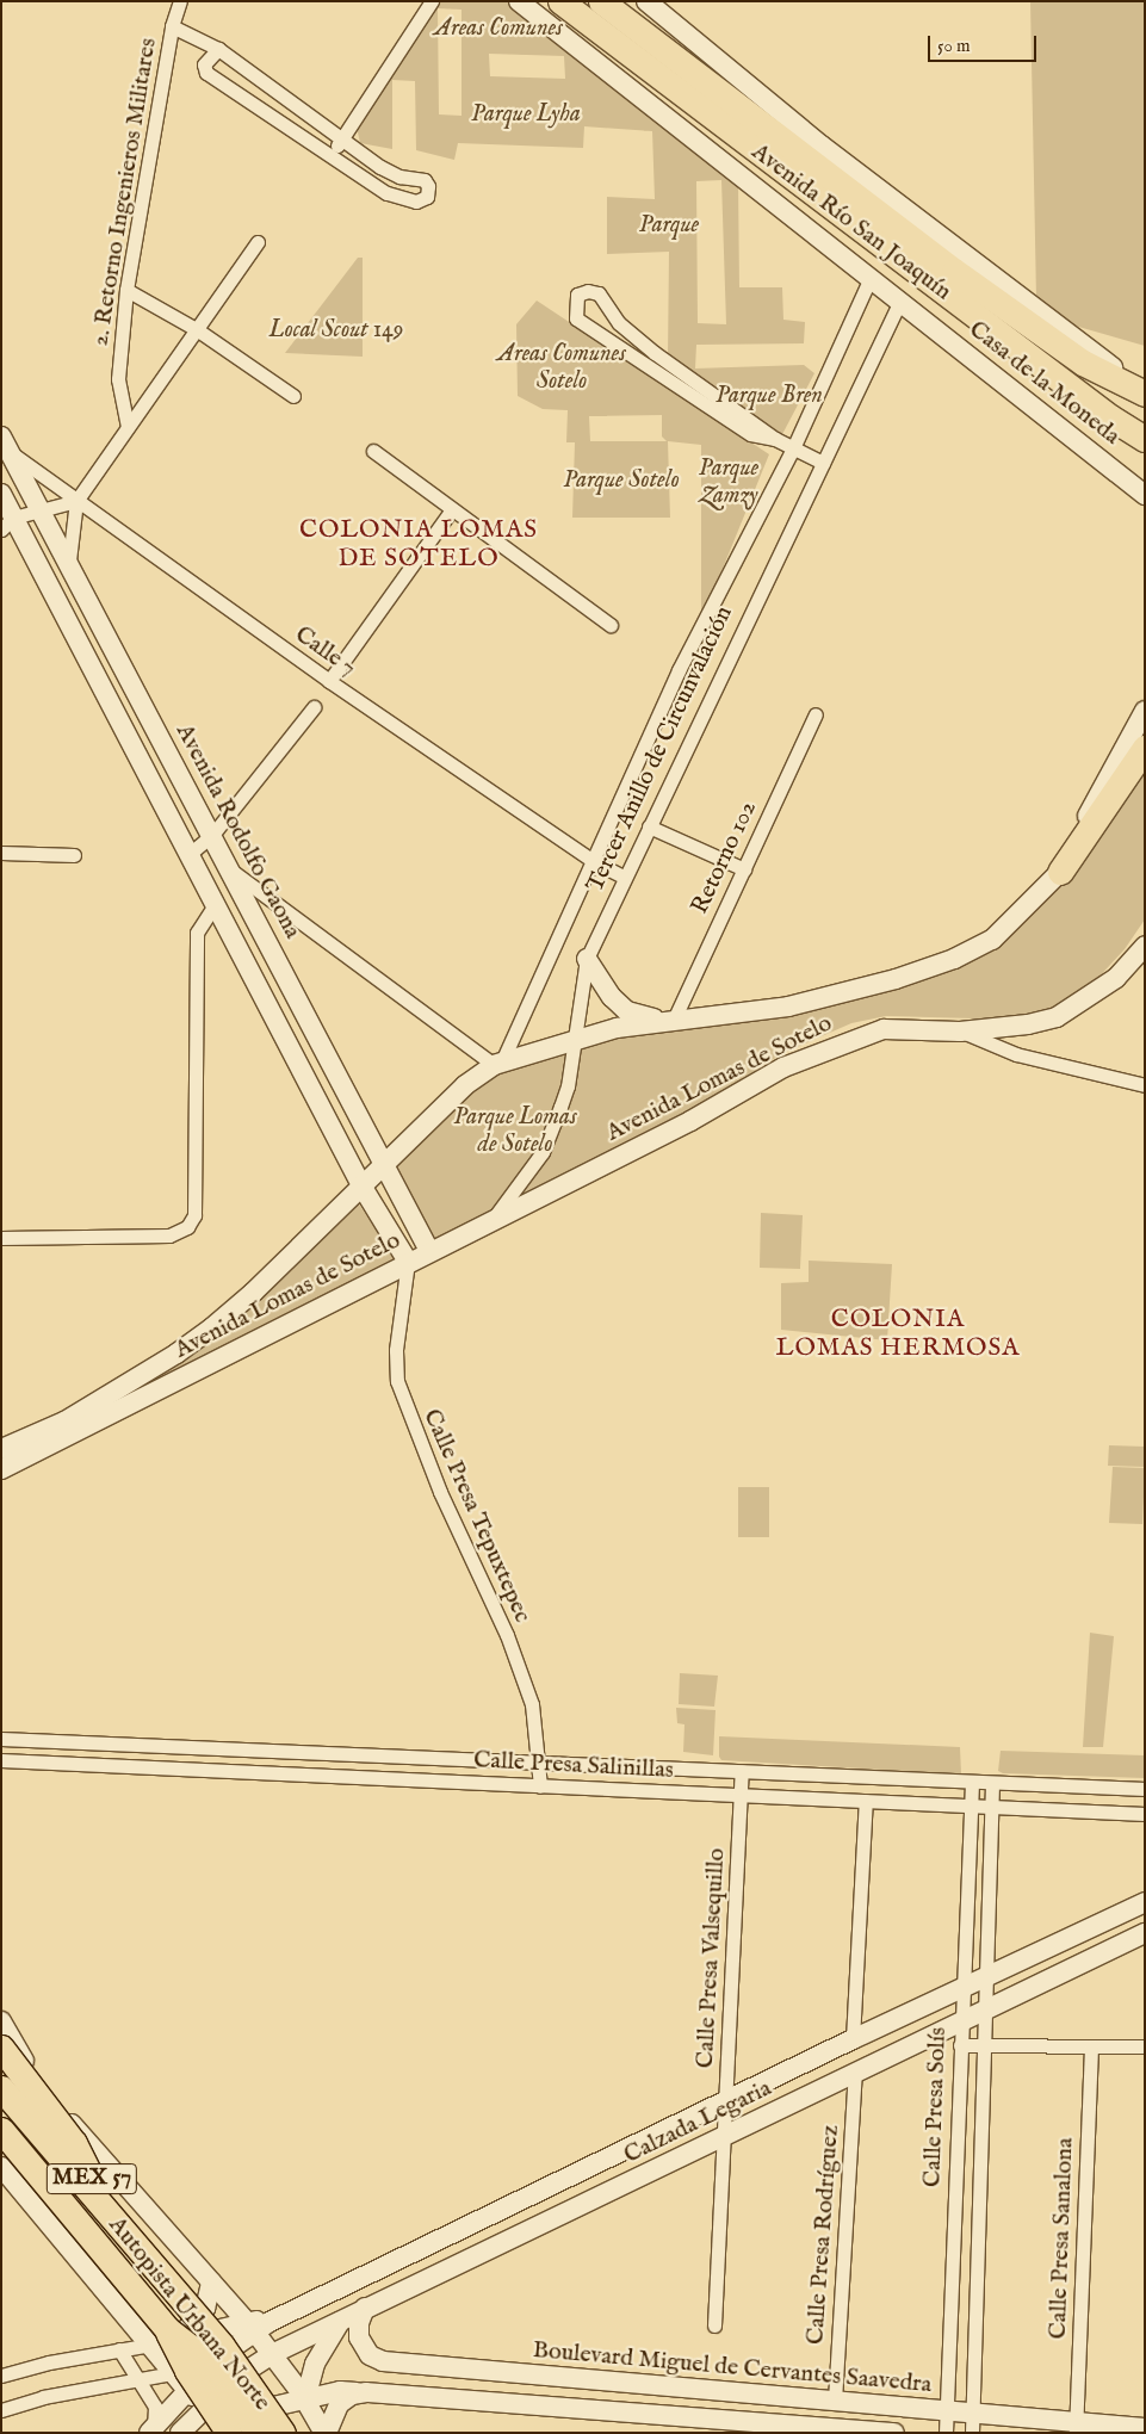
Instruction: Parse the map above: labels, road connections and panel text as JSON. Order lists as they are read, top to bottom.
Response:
{
  "streets": {
    "highway": ["Avenida Río San Joaquín", "MEX 57", "Autopista Urbana Norte"],
    "main road": [
      "Casa de la Moneda",
      "Avenida Rodolfo Gaona",
      "Avenida Lomas de Sotelo",
      "Calzada Legaria",
      "Boulevard Miguel de Cervantes Saavedra"
    ],
    "street": [
      "2. Retorno Ingenieros Militares",
      "Calle 7",
      "Tercer Anillo de Circunvalación",
      "Retorno 102",
      "Calle Presa Tepuxtepec",
      "Calle Presa Salinillas",
      "Calle Presa Valsequillo",
      "Calle Presa Solís",
      "Calle Presa Rodríguez",
      "Calle Presa Sanalona"
    ]
  },
  "crossings": [
    ["Casa de la Moneda", "Tercer Anillo de Circunvalación"],
    ["Calle 7", "Tercer Anillo de Circunvalación"],
    ["Calle 7", "Avenida Rodolfo Gaona"],
    ["Tercer Anillo de Circunvalación", "Avenida Lomas de Sotelo"],
    ["Avenida Rodolfo Gaona", "Avenida Lomas de Sotelo"],
    ["Retorno 102", "Avenida Lomas de Sotelo"],
    ["Avenida Lomas de Sotelo", "Calle Presa Tepuxtepec"],
    ["Calle Presa Tepuxtepec", "Calle Presa Salinillas"],
    ["Calle Presa Salinillas", "Calle Presa Valsequillo"],
    ["Calle Presa Salinillas", "Calle Presa Solís"],
    ["Calle Presa Valsequillo", "Calzada Legaria"],
    ["Calle Presa Solís", "Calzada Legaria"],
    ["Calle Presa Solís", "Boulevard Miguel de Cervantes Saavedra"],
    ["Calzada Legaria", "Calle Presa Rodríguez"],
    ["Calzada Legaria", "Boulevard Miguel de Cervantes Saavedra"],
    ["Calle Presa Rodríguez", "Boulevard Miguel de Cervantes Saavedra"],
    ["Calle Presa Sanalona", "Boulevard Miguel de Cervantes Saavedra"]
  ],
  "districts": ["COLONIA LOMAS DE SOTELO", "COLONIA LOMAS HERMOSA"],
  "parks": [
    "Areas Comunes",
    "Parque Lyha",
    "Parque",
    "Local Scout 149",
    "Areas Comunes Sotelo",
    "Parque Bren",
    "Parque Zamzy",
    "Parque Sotelo",
    "Parque Lomas de Sotelo"
  ],
  "scale_bar": "50 m"
}
